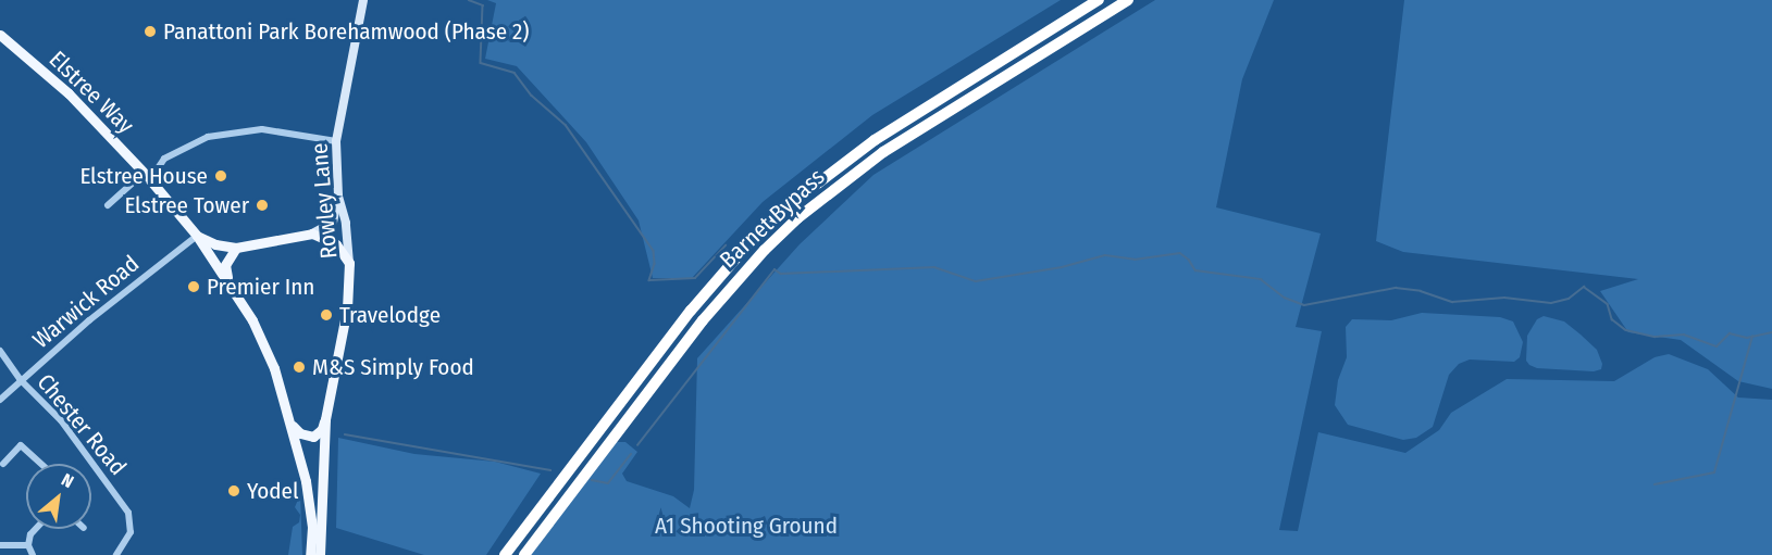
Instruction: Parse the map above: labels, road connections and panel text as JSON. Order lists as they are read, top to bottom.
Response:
{
  "streets": {
    "highway": ["Barnet Bypass"],
    "main road": ["Elstree Way", "Rowley Lane"],
    "street": ["Warwick Road", "Chester Road"]
  },
  "crossings": [
    ["Elstree Way", "Rowley Lane"],
    ["Elstree Way", "Warwick Road"],
    ["Rowley Lane", "Warwick Road"],
    ["Warwick Road", "Chester Road"]
  ],
  "parks": ["A1 Shooting Ground"],
  "places": [
    "Panattoni Park Borehamwood (Phase 2)",
    "Elstree House",
    "Elstree Tower",
    "Premier Inn",
    "Travelodge",
    "M&S Simply Food",
    "Yodel"
  ],
  "north": "top right"
}
